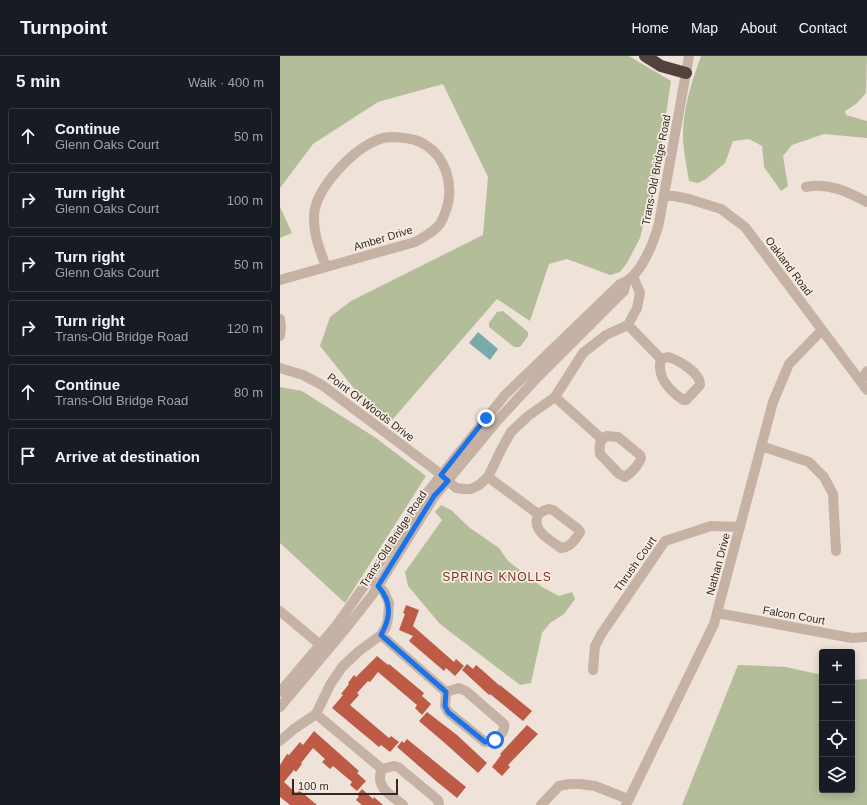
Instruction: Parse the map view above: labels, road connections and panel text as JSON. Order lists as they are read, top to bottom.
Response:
{
  "streets": {
    "street": [
      "Trans-Old Bridge Road",
      "Amber Drive",
      "Oakland Road",
      "Point Of Woods Drive",
      "Thrush Court",
      "Nathan Drive",
      "Falcon Court"
    ]
  },
  "crossings": [
    ["Trans-Old Bridge Road", "Oakland Road"],
    ["Trans-Old Bridge Road", "Point Of Woods Drive"],
    ["Oakland Road", "Nathan Drive"],
    ["Thrush Court", "Nathan Drive"],
    ["Nathan Drive", "Falcon Court"]
  ],
  "districts": ["SPRING KNOLLS"],
  "scale_bar": "100 m",
  "page": {
    "header": "Turnpoint",
    "nav": [
      "Home",
      "Map",
      "About",
      "Contact"
    ],
    "heading": ["5 min", "Walk · 400 m"],
    "list": [
      ["Continue", "Glenn Oaks Court", "50 m"],
      ["Turn right", "Glenn Oaks Court", "100 m"],
      ["Turn right", "Glenn Oaks Court", "50 m"],
      ["Turn right", "Trans-Old Bridge Road", "120 m"],
      ["Continue", "Trans-Old Bridge Road", "80 m"],
      "Arrive at destination"
    ],
    "map_buttons": ["+", "−"],
    "scale": "100 m"
  }
}
